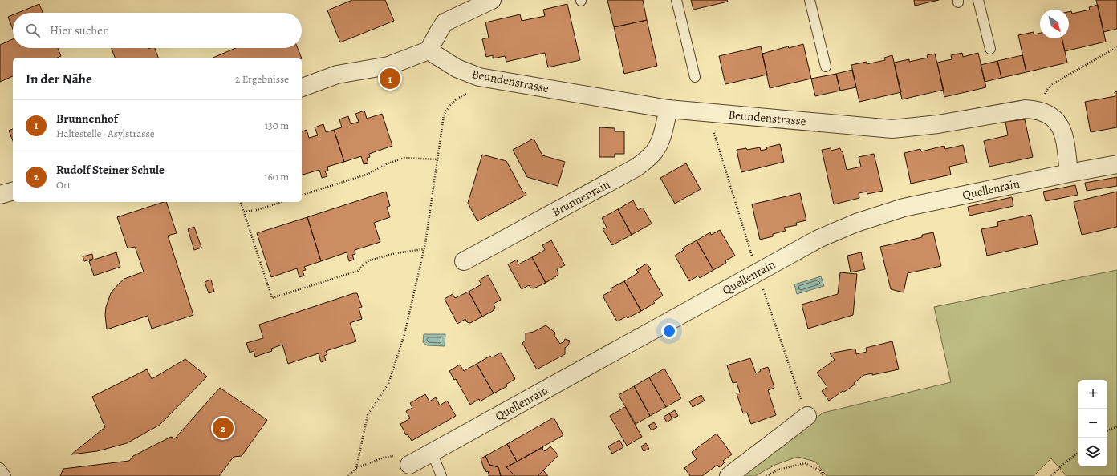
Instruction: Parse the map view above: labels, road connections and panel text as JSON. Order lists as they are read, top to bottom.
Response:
{
  "streets": {
    "street": ["Beundenstrasse", "Quellenrain", "Brunnenrain"]
  },
  "crossings": [
    ["Beundenstrasse", "Quellenrain"],
    ["Beundenstrasse", "Brunnenrain"]
  ],
  "north": "bottom right",
  "page": {
    "search": "Hier suchen",
    "heading": ["In der Nähe", "2 Ergebnisse"],
    "pins": ["1", "2"],
    "list": [
      {
        "mark": "1",
        "name": "Brunnenhof",
        "note": "Haltestelle · Asylstrasse",
        "value": "130 m"
      },
      {
        "mark": "2",
        "name": "Rudolf Steiner Schule",
        "note": "Ort",
        "value": "160 m"
      }
    ],
    "map_buttons": ["+", "−"]
  }
}
